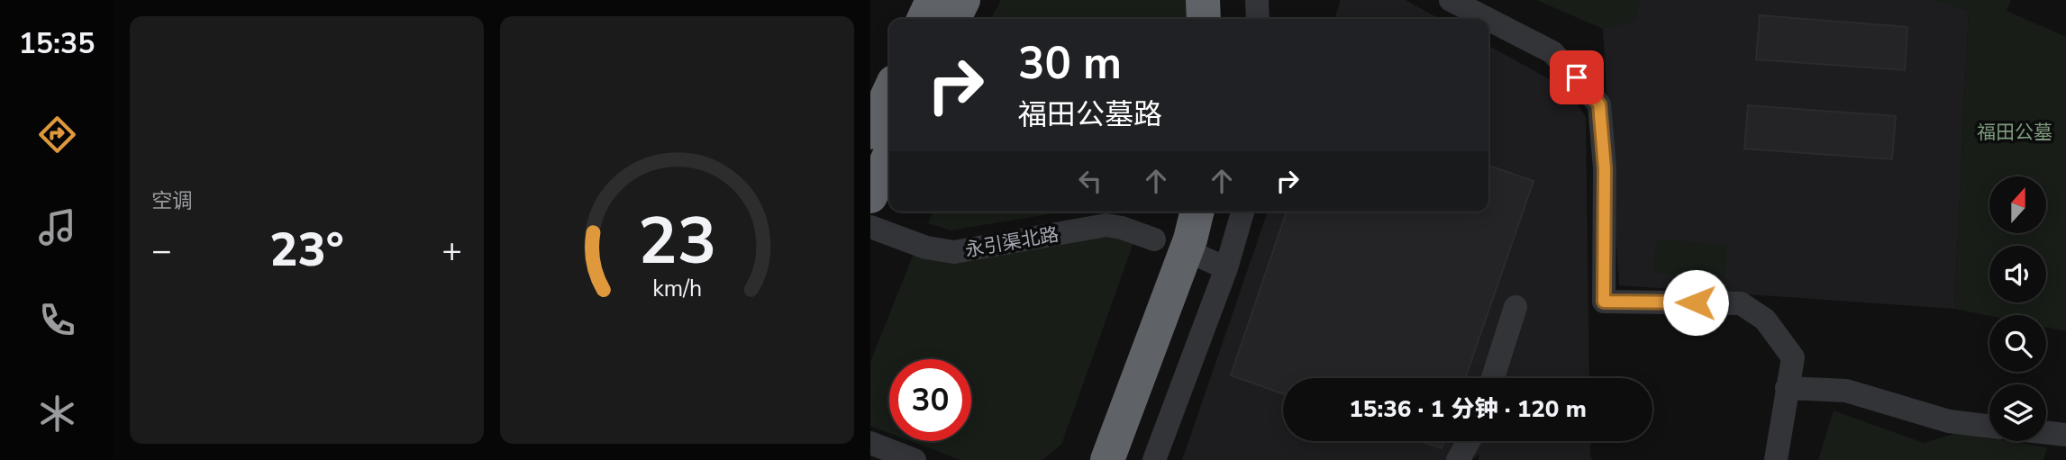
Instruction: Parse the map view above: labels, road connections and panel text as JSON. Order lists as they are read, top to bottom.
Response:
{
  "streets": {
    "street": ["永引渠北路"]
  },
  "parks": ["福田公墓"],
  "north": "top",
  "page": {
    "tabs": "15:35",
    "tile": "空调",
    "turn": ["30 m", "福田公墓路"],
    "heat": ["−", "23°", "+"],
    "limit": "30",
    "trip": "15:36 · 1 分钟 · 120 m",
    "gauge": ["23", "km/h"]
  }
}
